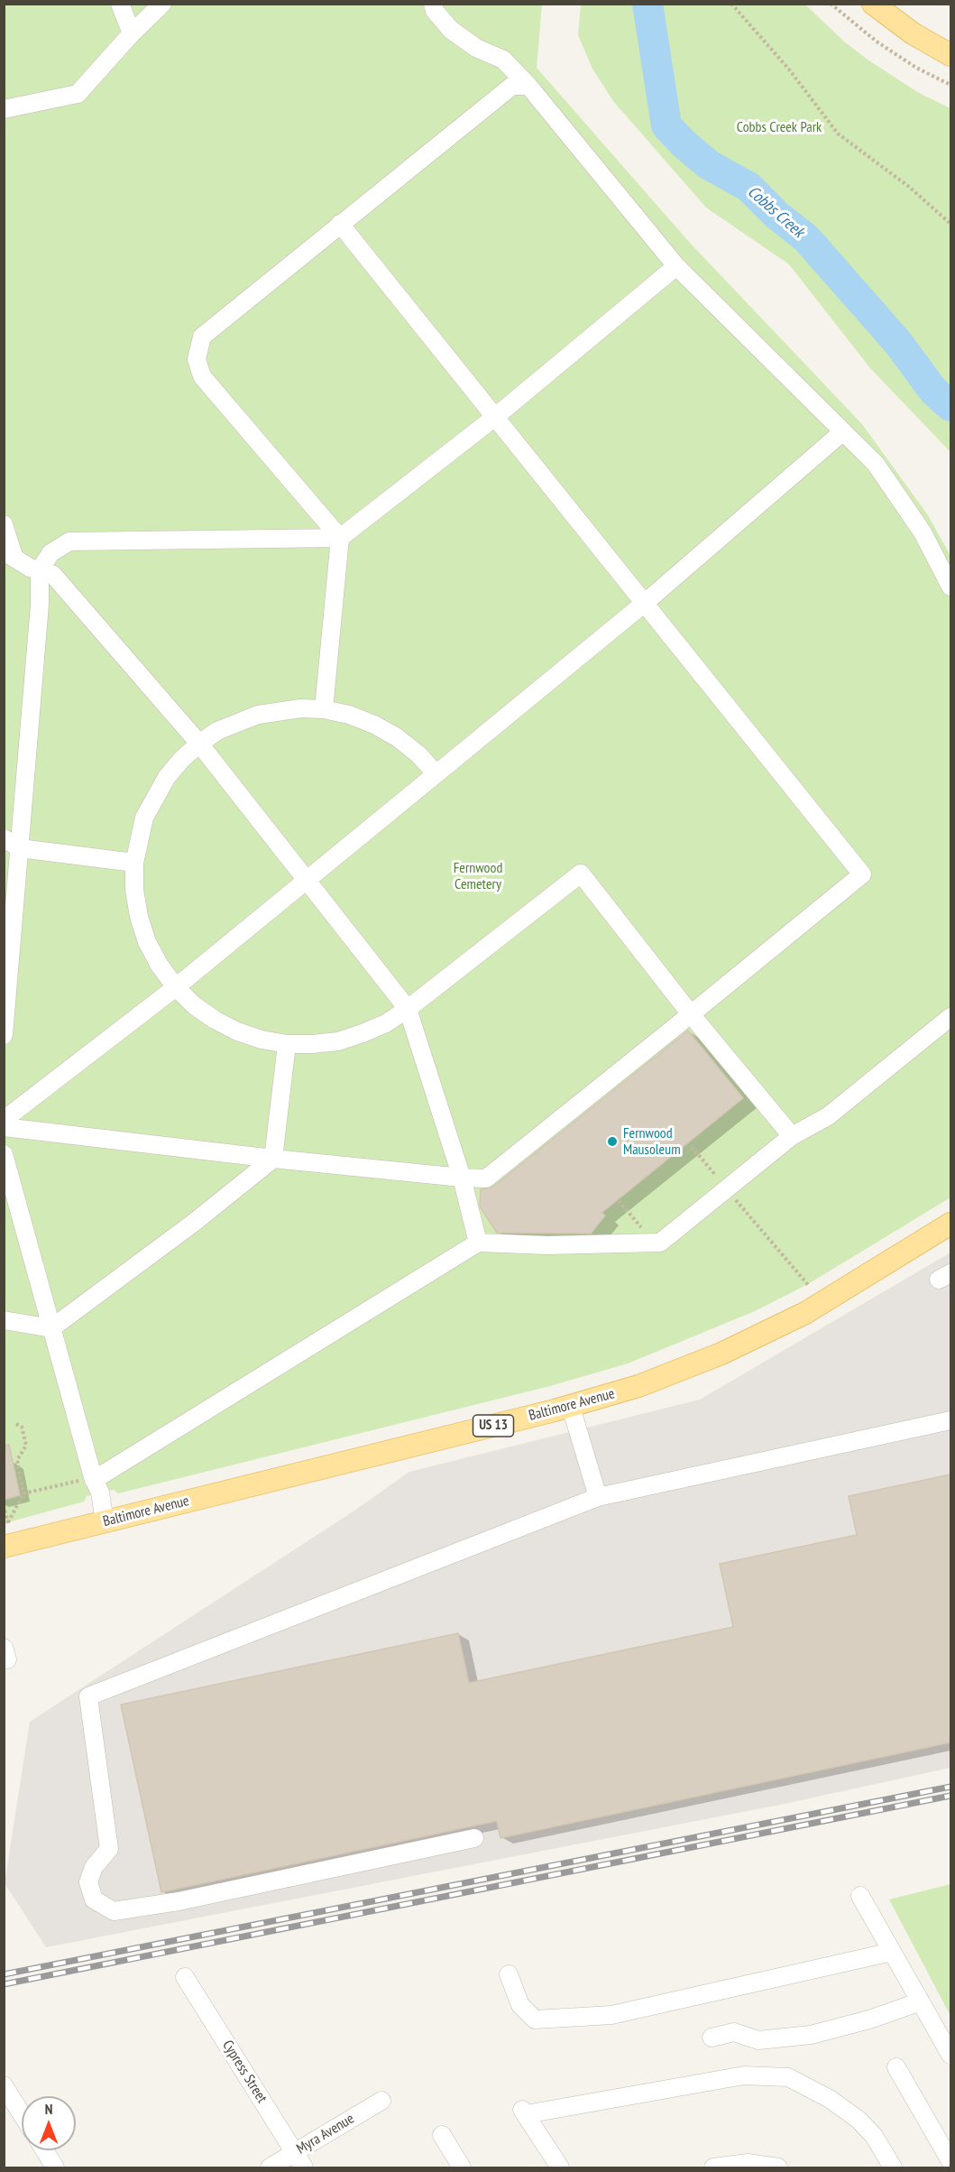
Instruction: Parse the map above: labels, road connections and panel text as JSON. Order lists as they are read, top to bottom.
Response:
{
  "streets": {
    "main road": ["Baltimore Avenue", "US 13"],
    "street": ["Cypress Street", "Myra Avenue"]
  },
  "crossings": [
    ["Cypress Street", "Myra Avenue"]
  ],
  "water": ["Cobbs Creek"],
  "parks": ["Cobbs Creek Park", "Fernwood Cemetery"],
  "places": ["Fernwood Mausoleum"],
  "north": "top"
}
